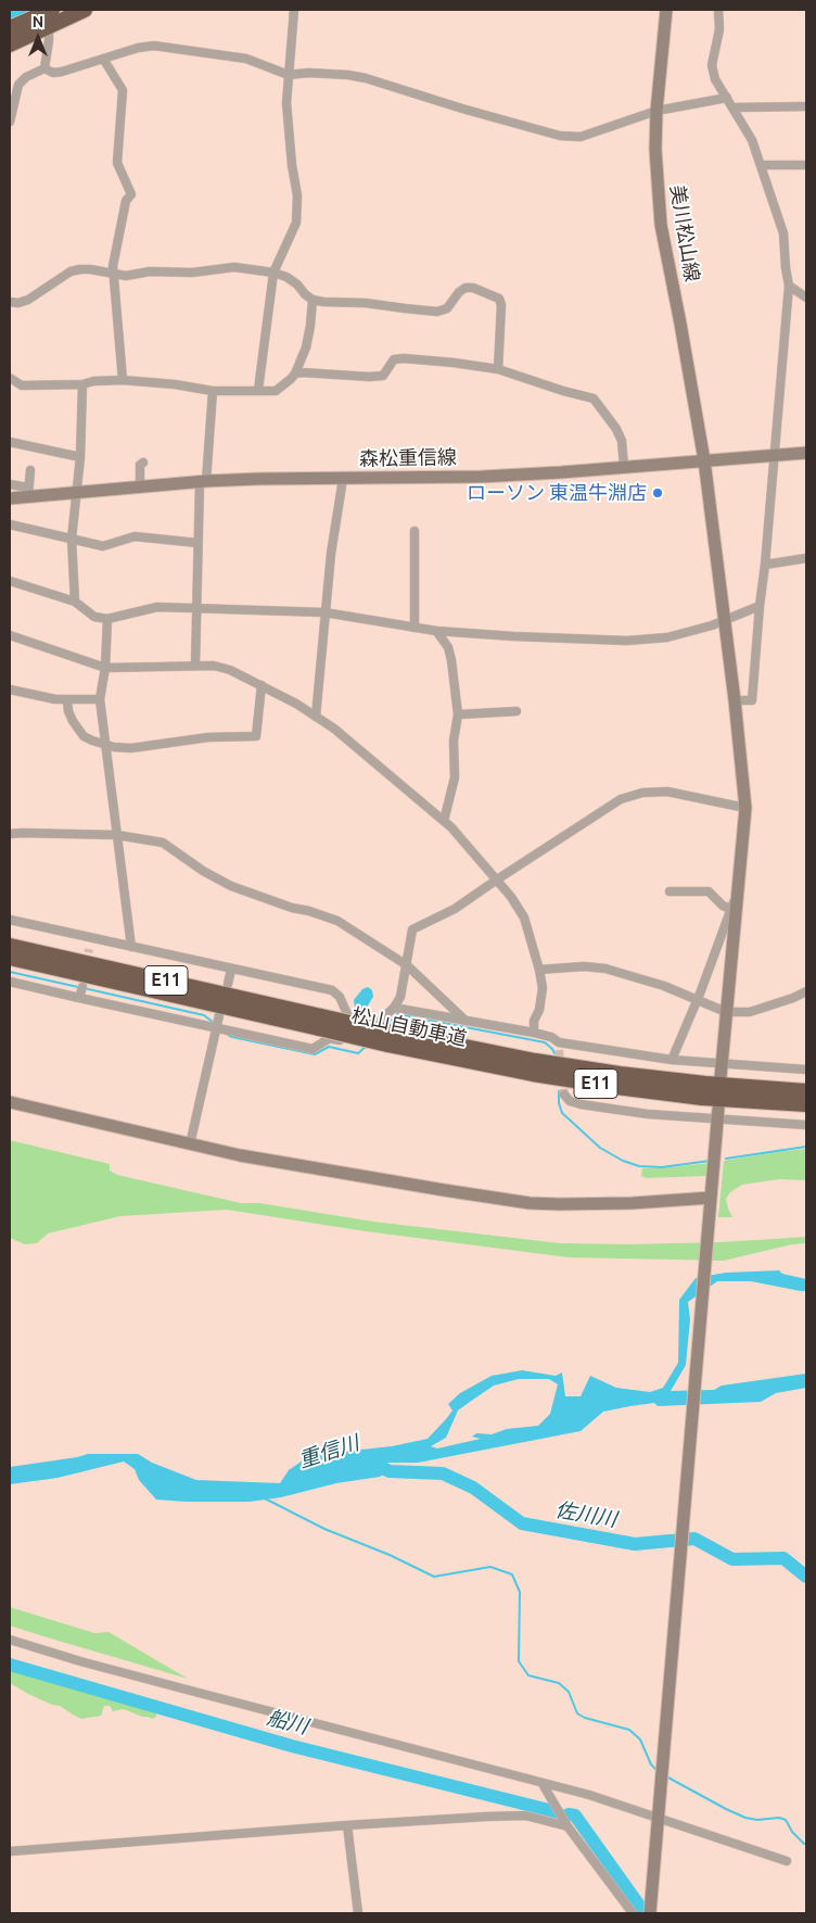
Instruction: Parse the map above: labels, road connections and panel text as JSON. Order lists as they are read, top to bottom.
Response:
{
  "streets": {
    "highway": ["E11", "松山自動車道"],
    "street": ["美川松山線", "森松重信線"]
  },
  "crossings": [
    ["美川松山線", "森松重信線"]
  ],
  "water": ["重信川", "佐川川", "船川"],
  "places": ["ローソン 東温牛淵店"],
  "north": "top"
}
